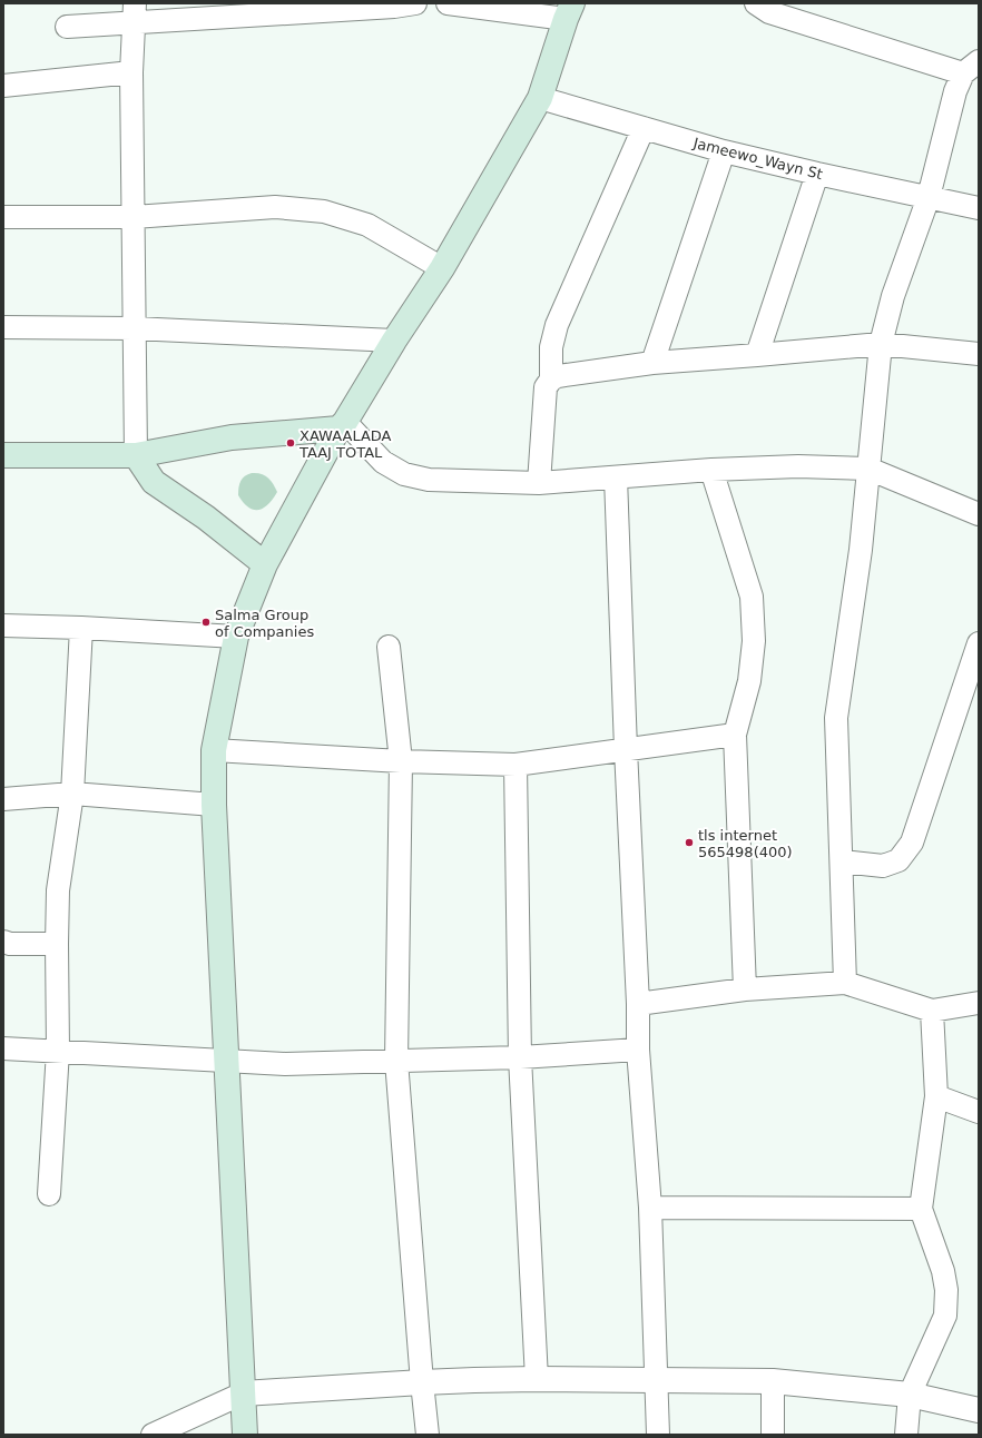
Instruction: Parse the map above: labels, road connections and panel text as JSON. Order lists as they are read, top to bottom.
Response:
{
  "streets": {
    "street": ["Jameewo_Wayn St"]
  },
  "places": ["XAWAALADA TAAJ TOTAL", "Salma Group of Companies", "tls internet 565498(400)"]
}
